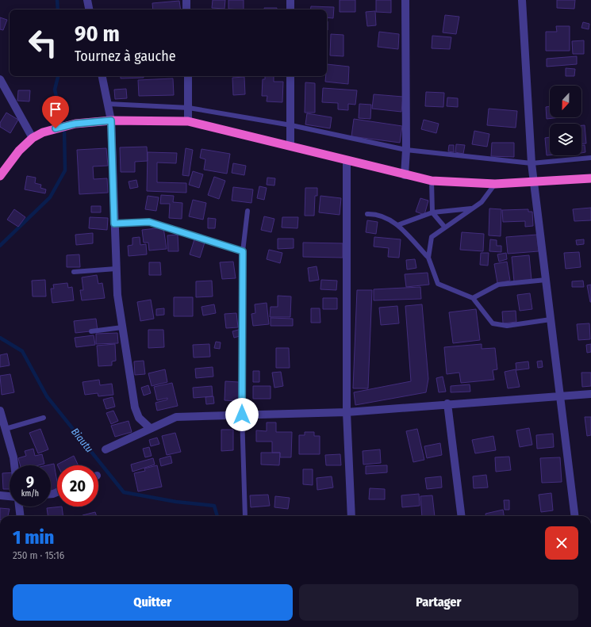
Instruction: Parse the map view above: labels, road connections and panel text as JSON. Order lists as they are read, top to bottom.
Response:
{
  "water": ["Biautu"],
  "north": "bottom",
  "page": {
    "turn": ["90 m", "Tournez à gauche"],
    "speed": "9 km/h",
    "limit": "20",
    "heading": ["1 min", "250 m · 15:16"],
    "buttons": ["Quitter", "Partager"]
  }
}
